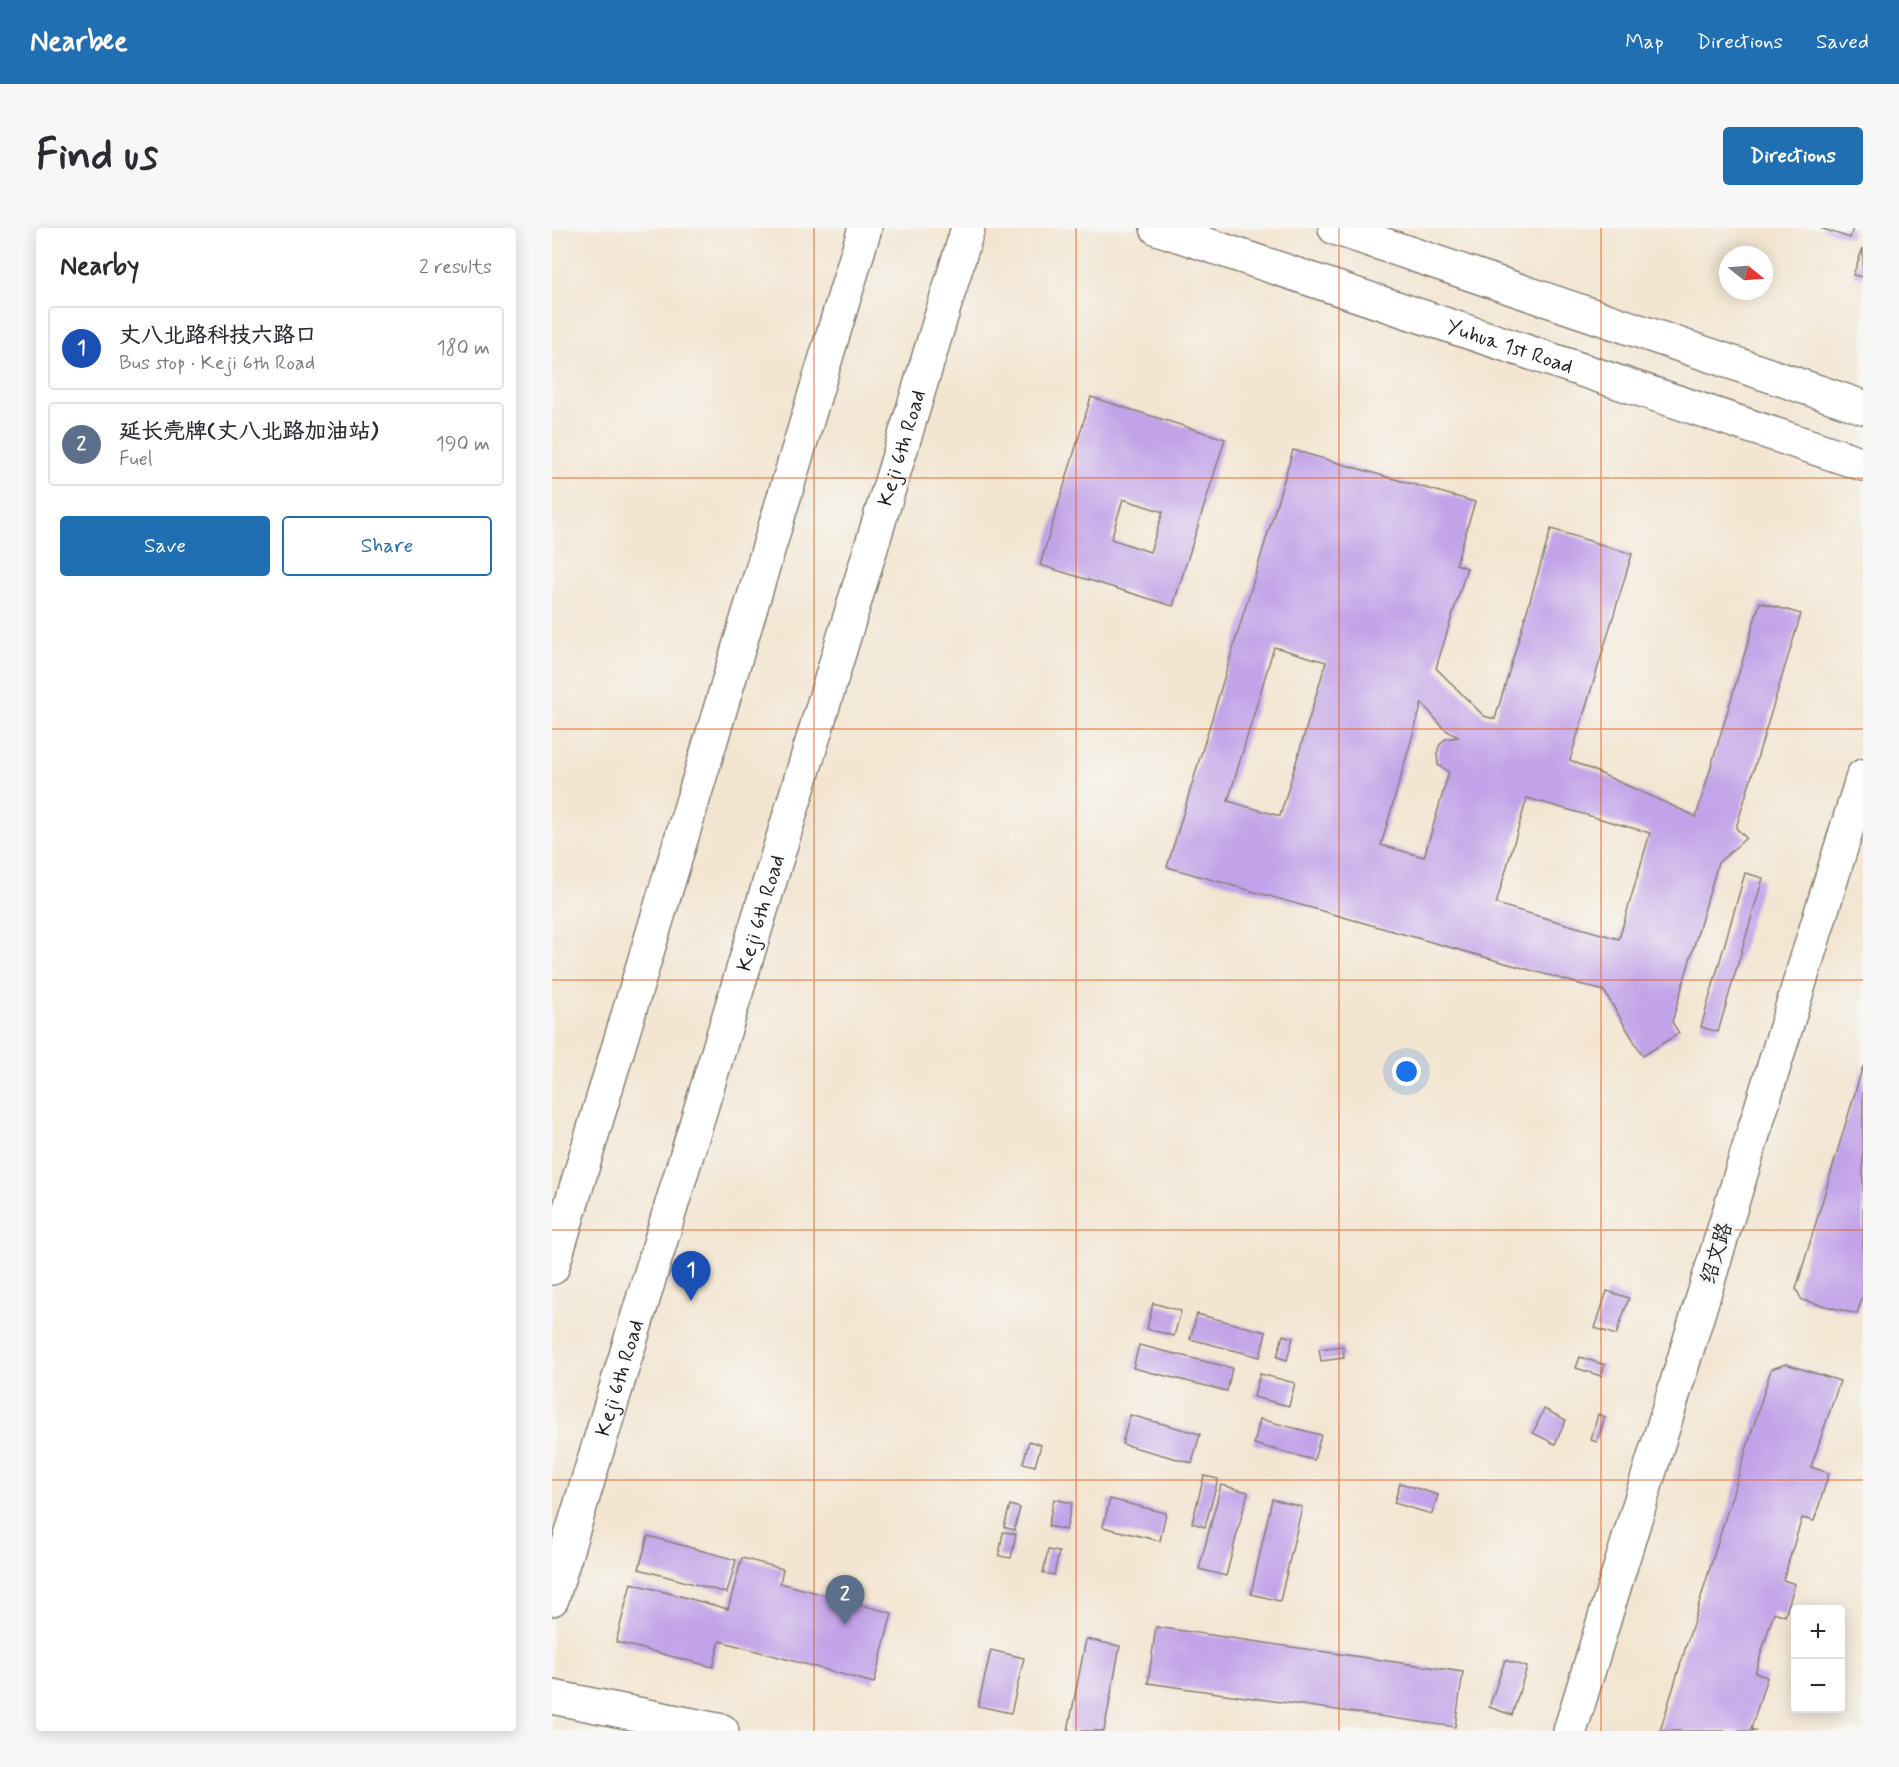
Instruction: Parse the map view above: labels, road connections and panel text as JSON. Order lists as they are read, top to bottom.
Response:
{
  "streets": {
    "main road": ["Yuhua 1st Road", "Keji 6th Road", "绍文路"]
  },
  "north": "right",
  "page": {
    "header": "Nearbee",
    "nav": ["Map", "Directions", "Saved"],
    "buttons": [
      "Directions",
      ["Save", "Share"]
    ],
    "title": "Find us",
    "heading": ["Nearby", "2 results"],
    "list": [
      {
        "mark": "1",
        "name": "丈八北路科技六路口",
        "note": "Bus stop · Keji 6th Road",
        "value": "180 m"
      },
      {
        "mark": "2",
        "name": "延长壳牌(丈八北路加油站)",
        "note": "Fuel",
        "value": "190 m"
      }
    ],
    "pins": ["1", "2"],
    "map_buttons": ["+", "−"]
  }
}
